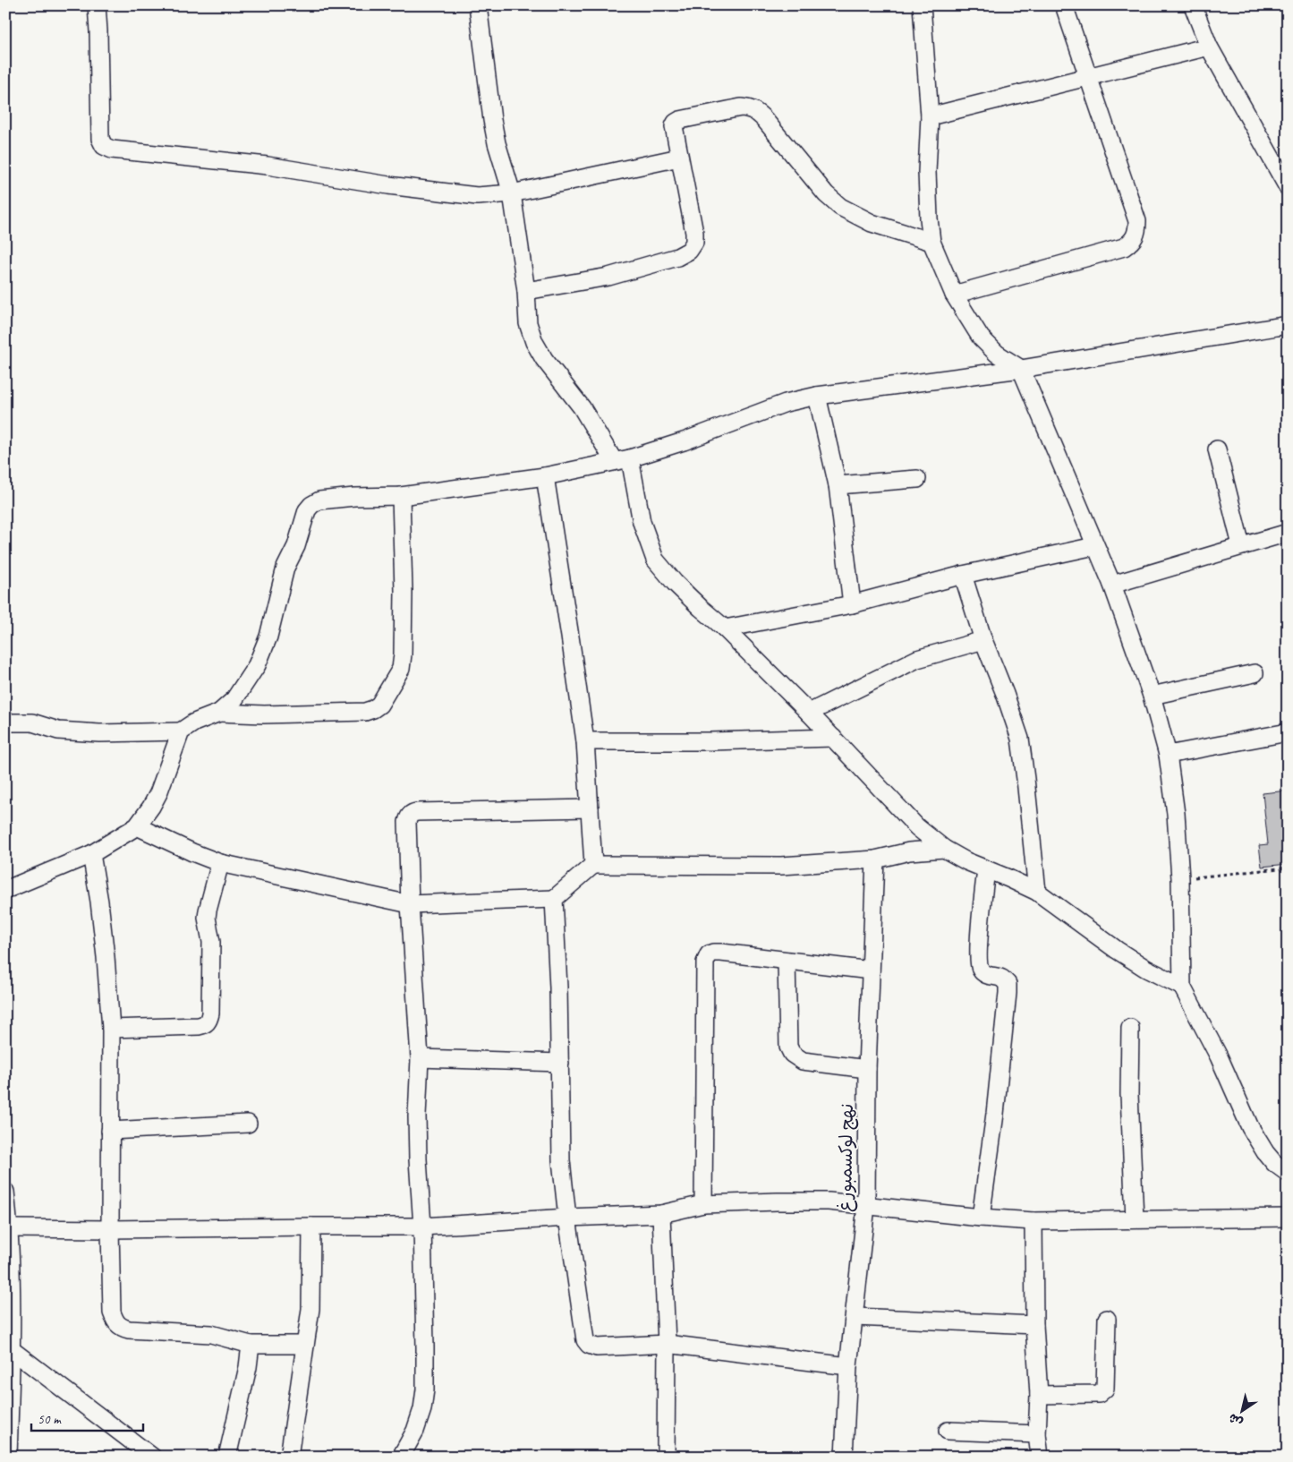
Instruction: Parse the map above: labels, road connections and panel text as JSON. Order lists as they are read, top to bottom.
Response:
{
  "streets": {
    "street": ["نهج لوكسمبورغ"]
  },
  "scale_bar": "50 m",
  "north": "bottom left"
}
